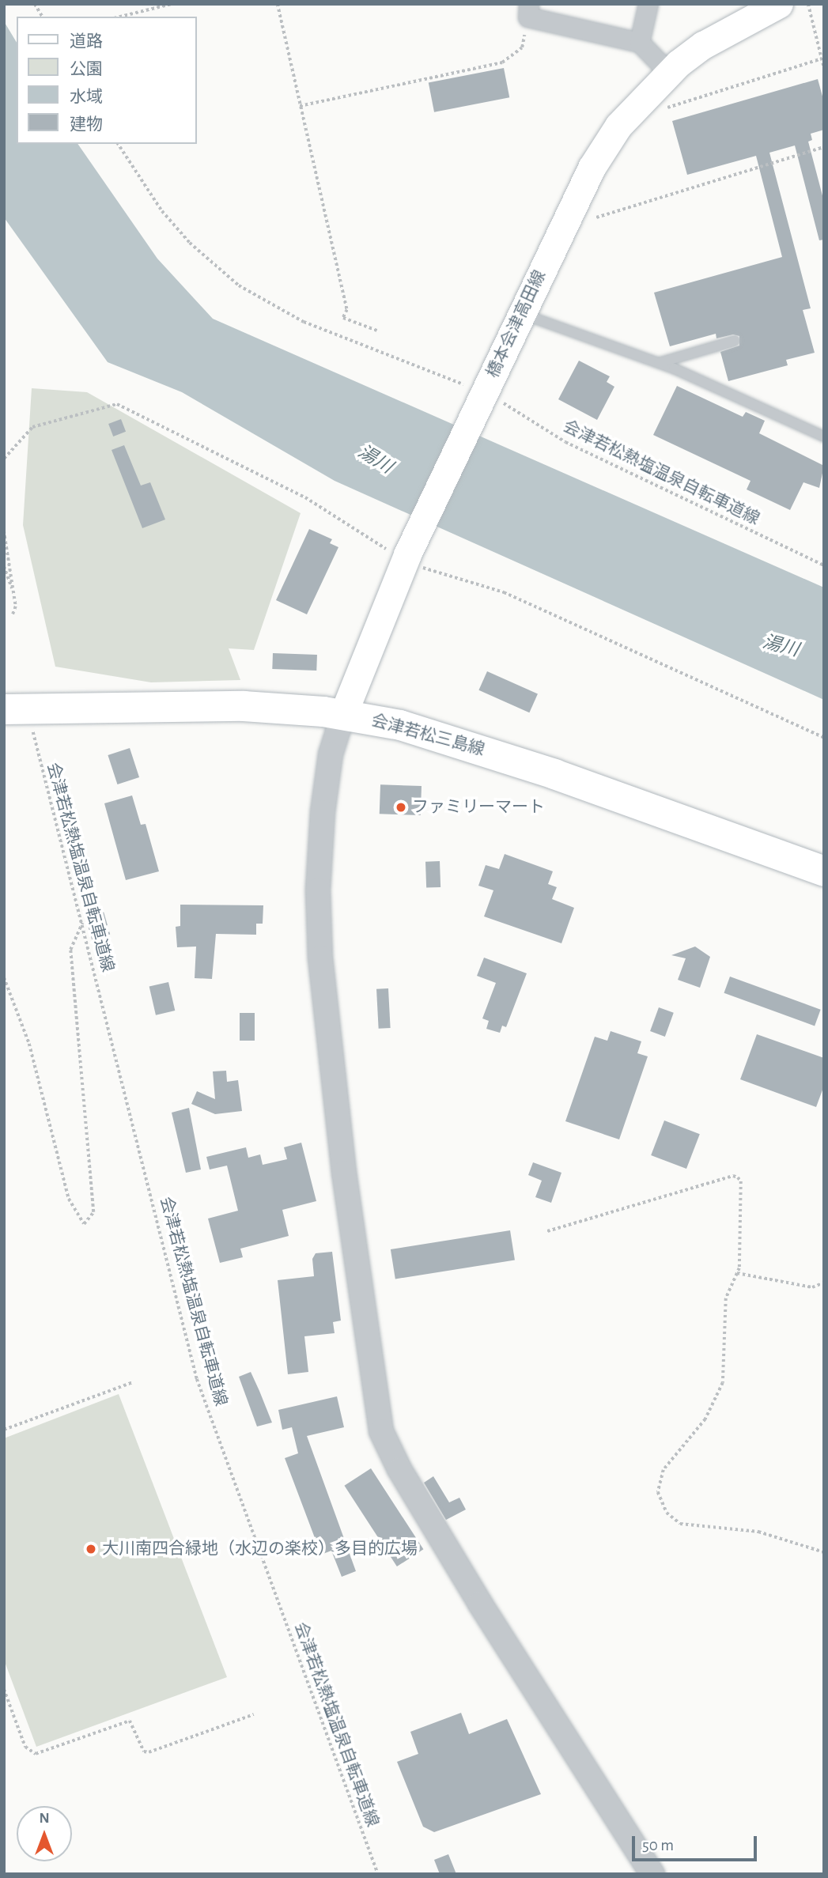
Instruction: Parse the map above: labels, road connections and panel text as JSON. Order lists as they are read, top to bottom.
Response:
{
  "streets": {
    "main road": ["橋本会津高田線", "会津若松三島線"],
    "path": ["会津若松熱塩温泉自転車道線"]
  },
  "crossings": [
    ["橋本会津高田線", "会津若松熱塩温泉自転車道線"],
    ["橋本会津高田線", "会津若松三島線"],
    ["会津若松熱塩温泉自転車道線", "会津若松三島線"]
  ],
  "water": ["湯川"],
  "places": ["ファミリーマート", "大川南四合緑地（水辺の楽校）多目的広場"],
  "legend": [
    "道路",
    "公園",
    "水域",
    "建物"
  ],
  "scale_bar": "50 m",
  "north": "top"
}
